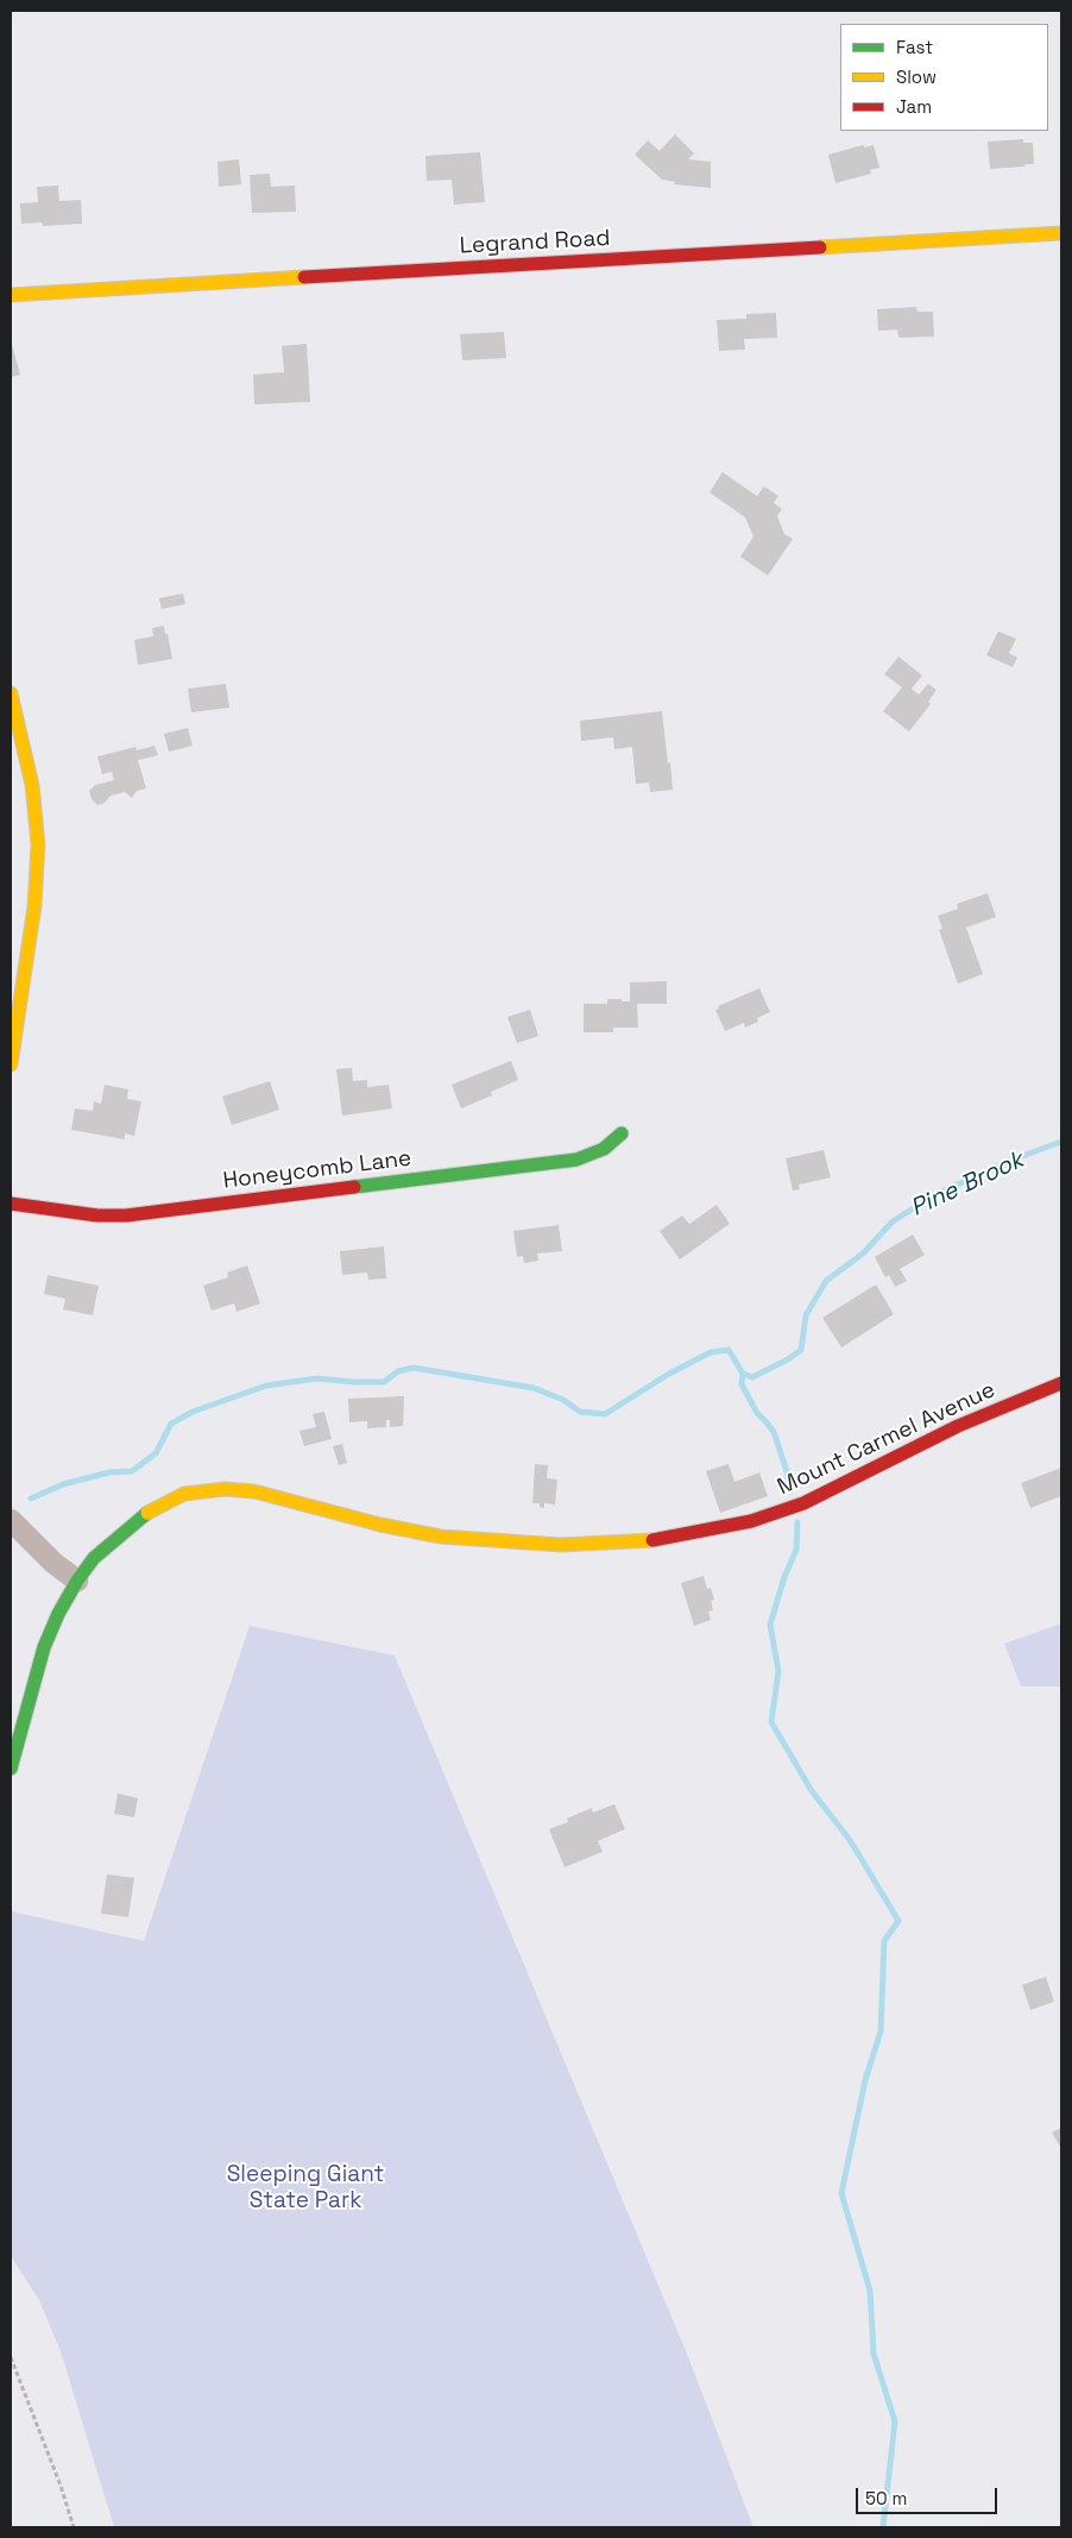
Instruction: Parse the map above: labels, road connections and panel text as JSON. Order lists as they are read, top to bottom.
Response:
{
  "streets": {
    "street": ["Legrand Road", "Honeycomb Lane", "Mount Carmel Avenue"]
  },
  "water": ["Pine Brook"],
  "parks": ["Sleeping Giant State Park"],
  "legend": ["Fast", "Slow", "Jam"],
  "scale_bar": "50 m"
}
